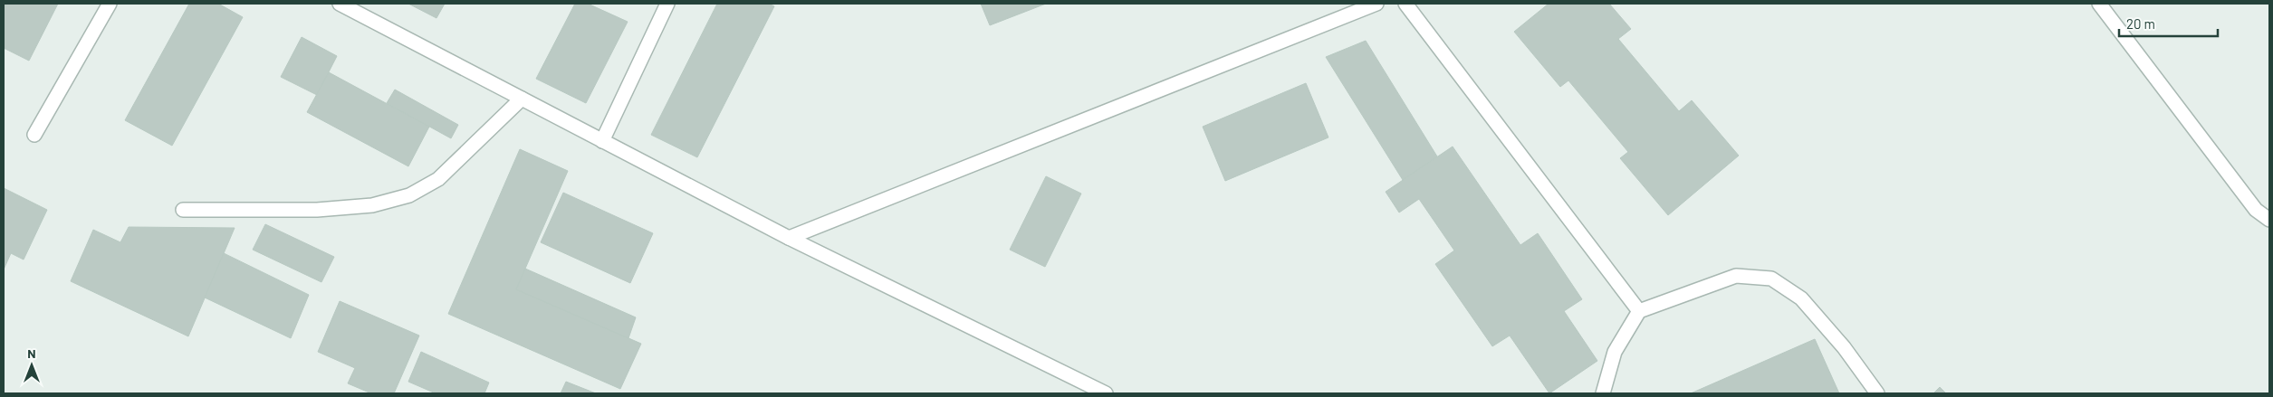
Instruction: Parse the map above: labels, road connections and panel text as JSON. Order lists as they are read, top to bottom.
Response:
{
  "scale_bar": "20 m",
  "north": "top"
}
